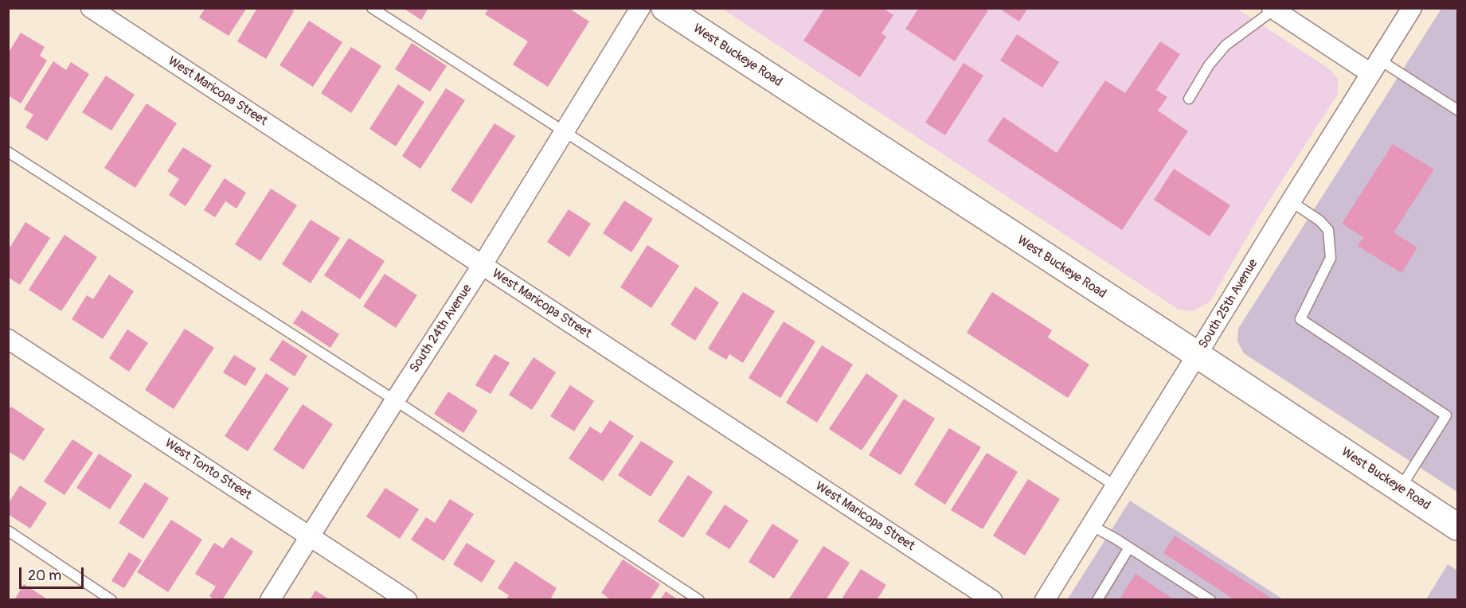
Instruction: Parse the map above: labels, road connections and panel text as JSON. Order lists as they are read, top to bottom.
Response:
{
  "streets": {
    "main road": ["West Buckeye Road"],
    "street": [
      "West Maricopa Street",
      "South 25th Avenue",
      "South 24th Avenue",
      "West Tonto Street"
    ]
  },
  "crossings": [
    ["West Buckeye Road", "South 25th Avenue"],
    ["West Maricopa Street", "South 24th Avenue"],
    ["South 24th Avenue", "West Tonto Street"]
  ],
  "scale_bar": "20 m"
}
